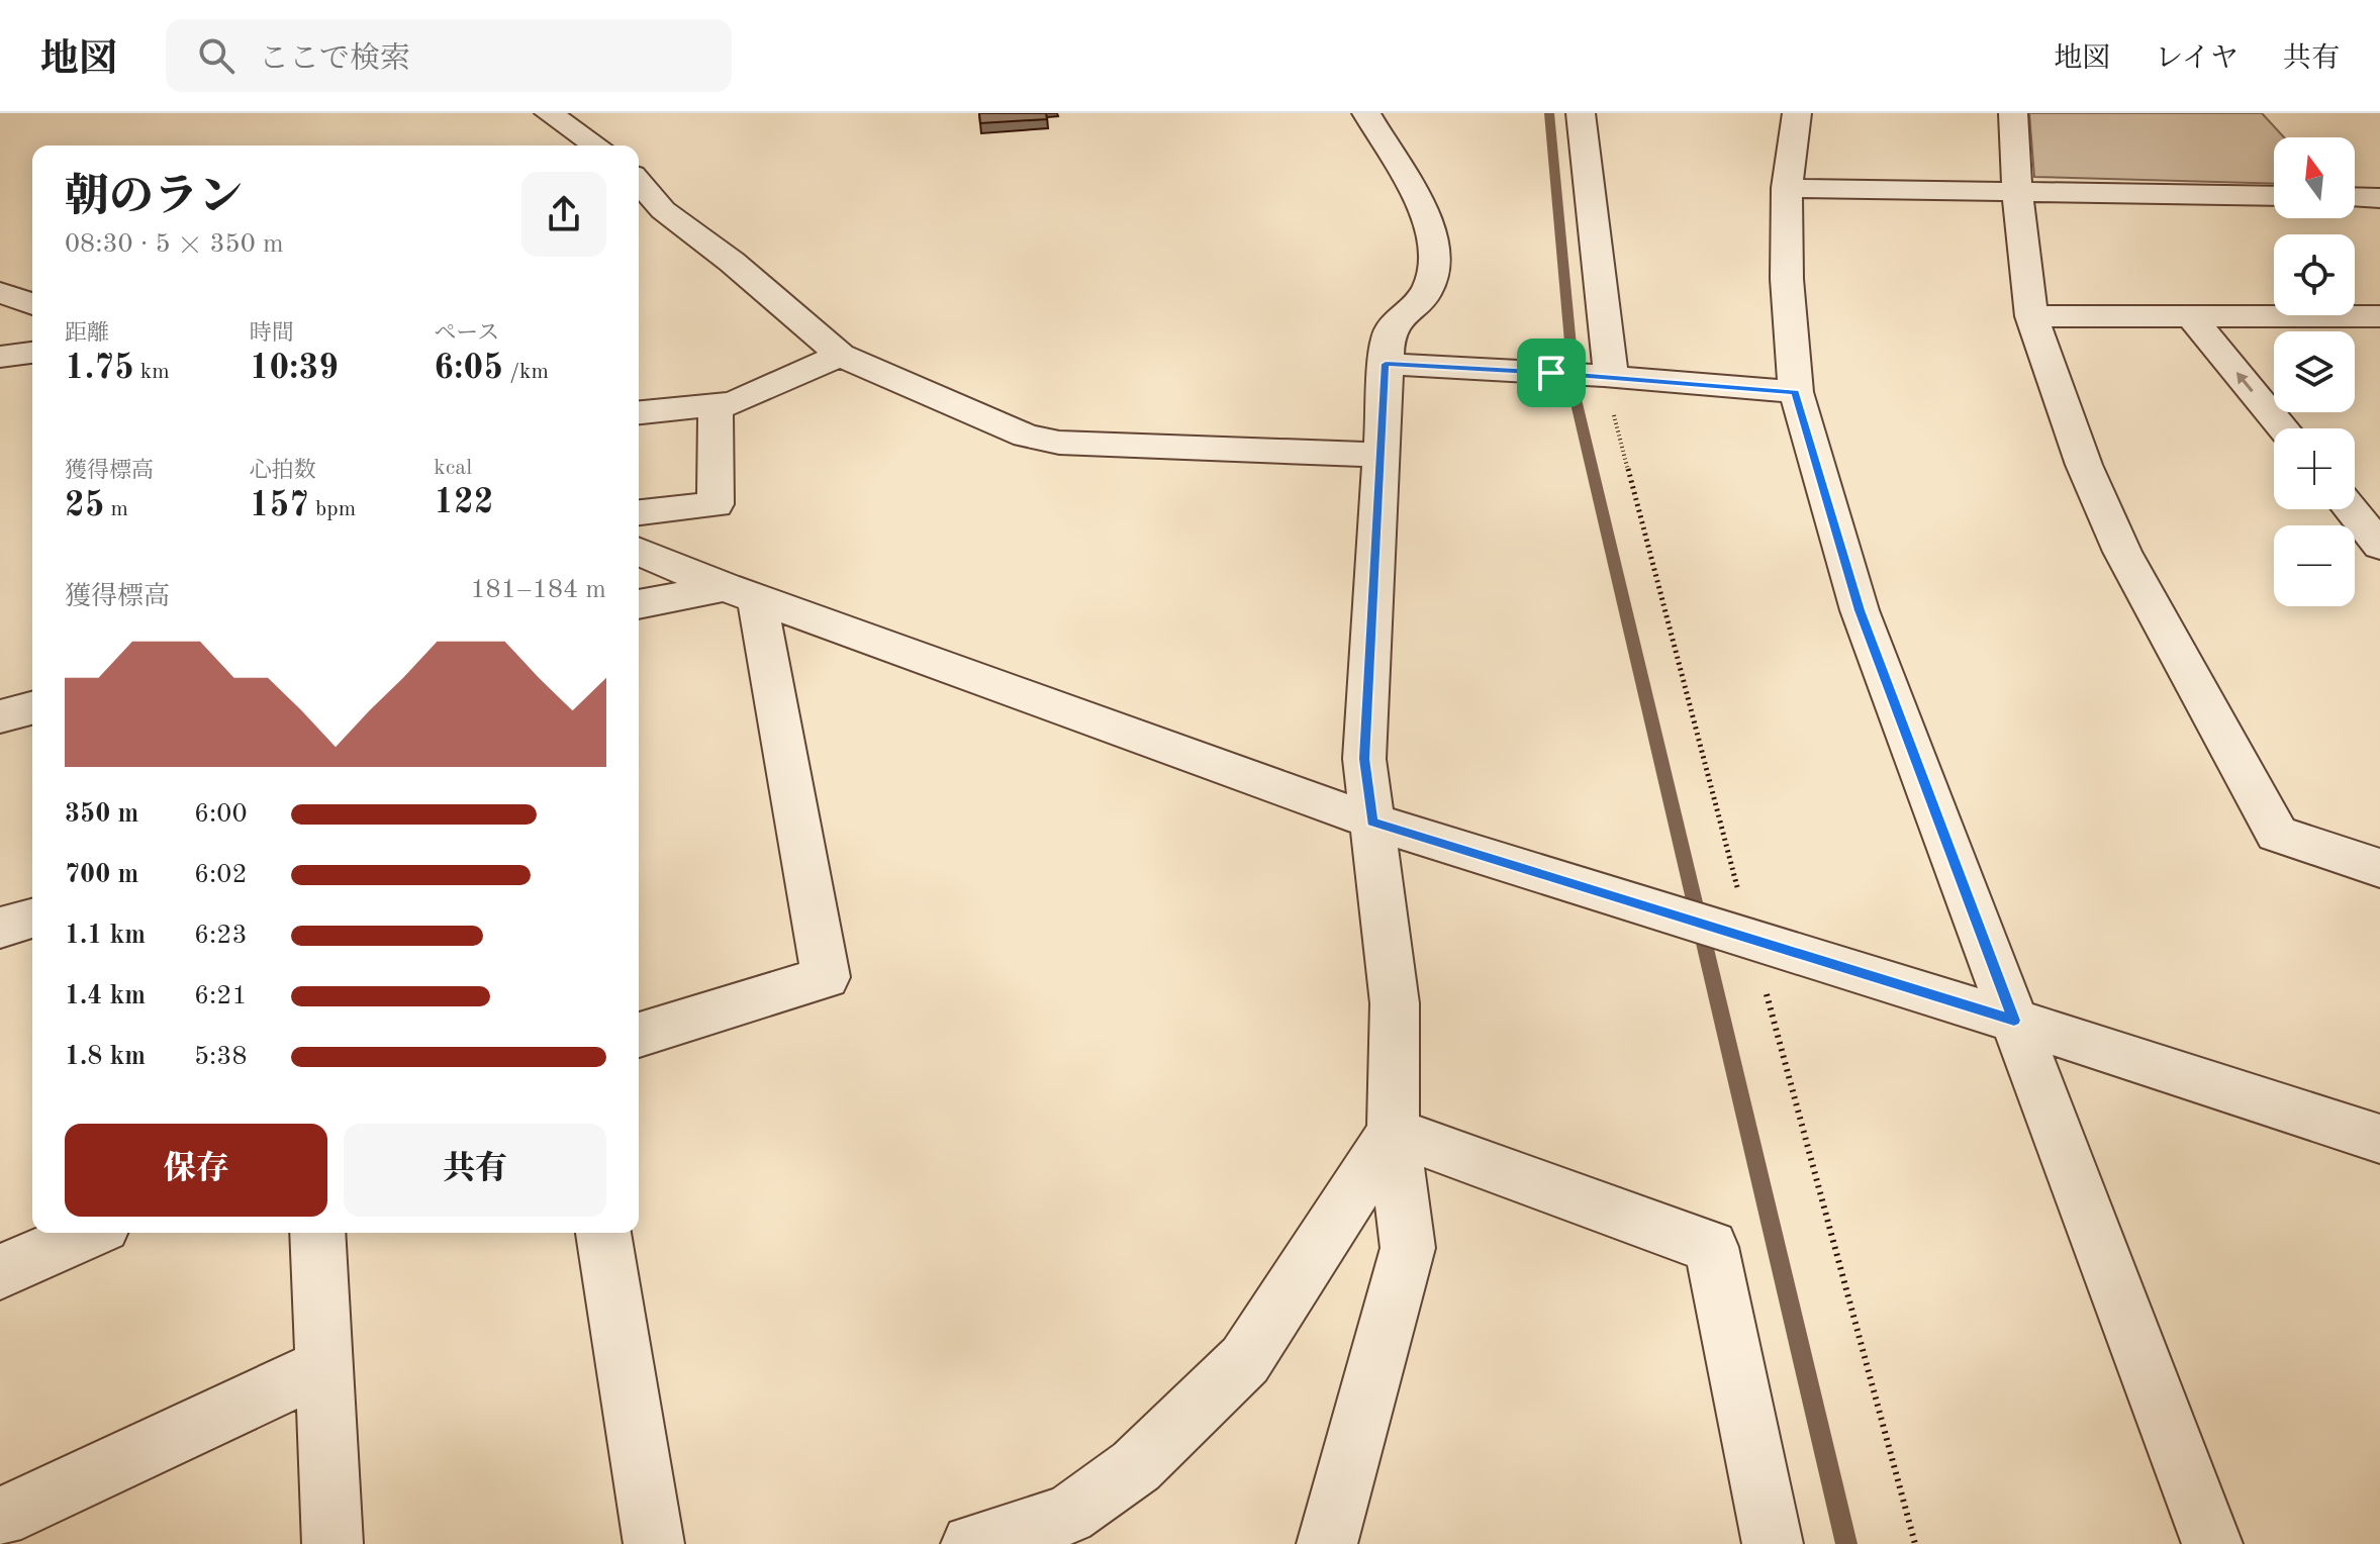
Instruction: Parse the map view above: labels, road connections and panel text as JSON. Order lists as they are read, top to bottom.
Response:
{
  "north": "top",
  "page": {
    "header": "地図",
    "search": "ここで検索",
    "nav": ["地図", "レイヤ", "共有"],
    "map_buttons": ["+", "−"],
    "heading": ["朝のラン", "08:30 · 5 × 350 m"],
    "stats": [
      ["距離", "1.75 km"],
      ["時間", "10:39"],
      ["ペース", "6:05 /km"],
      ["獲得標高", "25 m"],
      ["心拍数", "157 bpm"],
      ["kcal", "122"]
    ],
    "chart": ["獲得標高", "181–184 m"],
    "list": [
      {
        "name": "350 m",
        "note": "6:00"
      },
      {
        "name": "700 m",
        "note": "6:02"
      },
      {
        "name": "1.1 km",
        "note": "6:23"
      },
      {
        "name": "1.4 km",
        "note": "6:21"
      },
      {
        "name": "1.8 km",
        "note": "5:38"
      }
    ],
    "buttons": ["保存", "共有"]
  }
}
